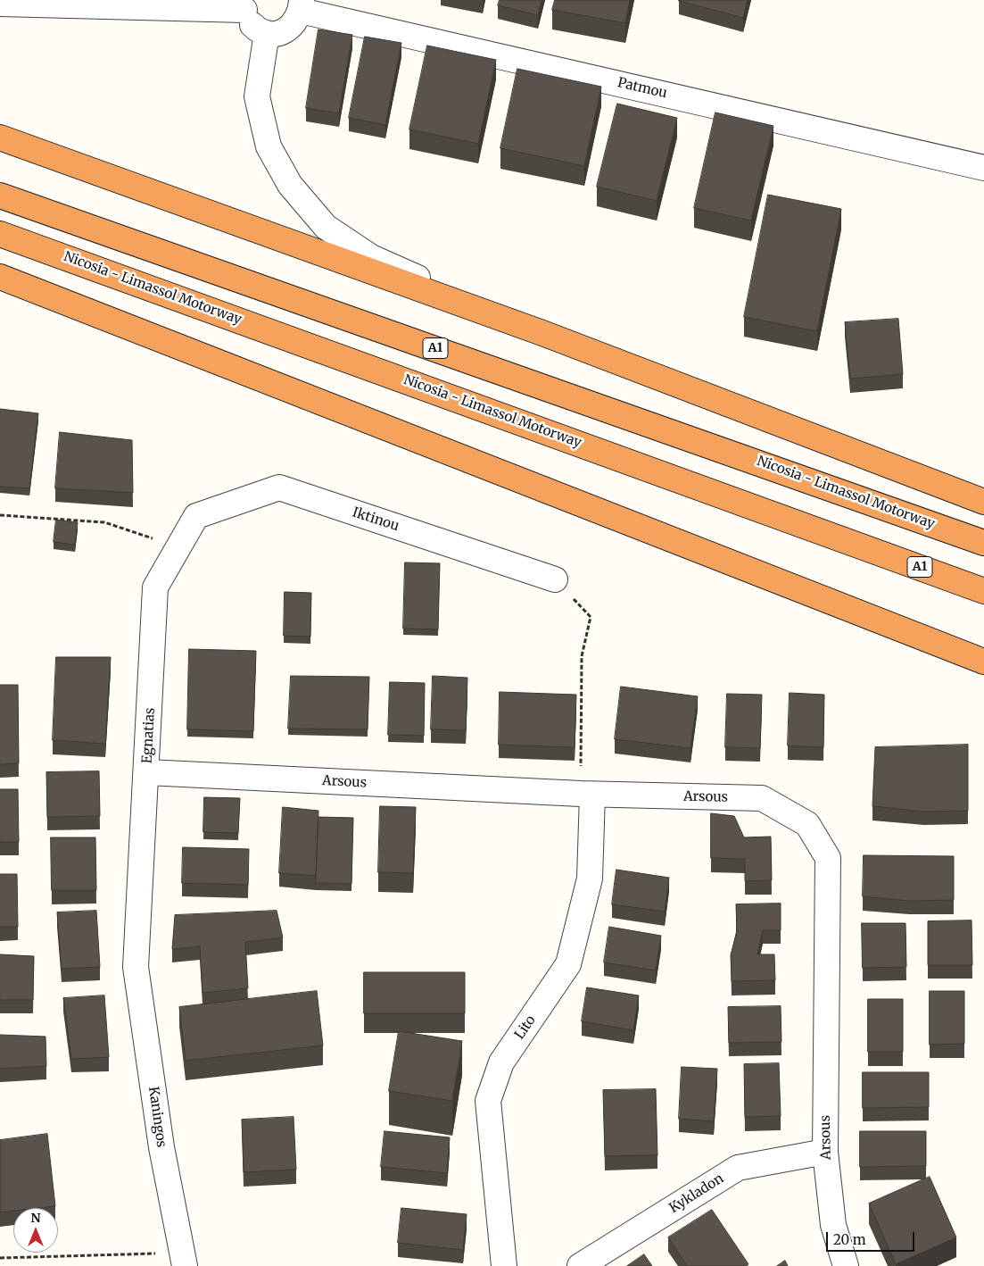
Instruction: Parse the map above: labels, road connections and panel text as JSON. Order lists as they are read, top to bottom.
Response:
{
  "streets": {
    "highway": ["Nicosia - Limassol Motorway", "A1"],
    "street": [
      "Patmou",
      "Iktinou",
      "Egnatias",
      "Arsous",
      "Lito",
      "Kaningos",
      "Kykladon"
    ]
  },
  "crossings": [
    ["Iktinou", "Egnatias"],
    ["Egnatias", "Arsous"],
    ["Egnatias", "Kaningos"],
    ["Arsous", "Lito"],
    ["Arsous", "Kykladon"]
  ],
  "scale_bar": "20 m",
  "north": "top"
}
